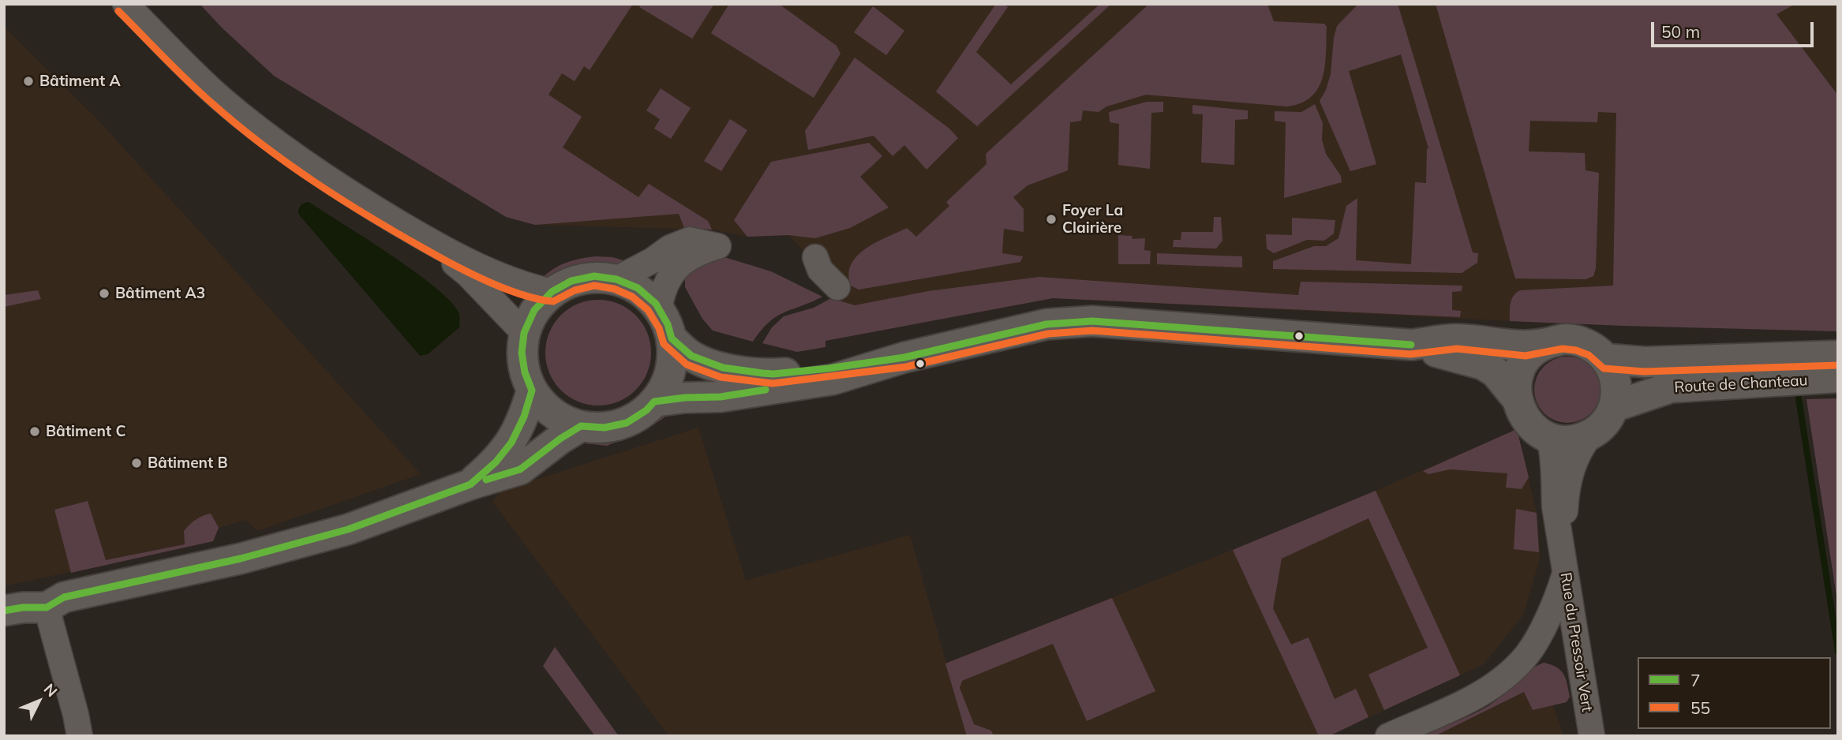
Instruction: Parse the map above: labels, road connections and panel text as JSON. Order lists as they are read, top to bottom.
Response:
{
  "streets": {
    "main road": ["Route de Chanteau"],
    "street": ["Rue du Pressoir Vert"]
  },
  "crossings": [
    ["Route de Chanteau", "Rue du Pressoir Vert"]
  ],
  "places": [
    "Bâtiment A",
    "Foyer La Clairière",
    "Bâtiment A3",
    "Bâtiment C",
    "Bâtiment B"
  ],
  "lines": ["transit line 55", "transit line 7"],
  "legend": ["7", "55"],
  "scale_bar": "50 m",
  "north": "top right"
}
